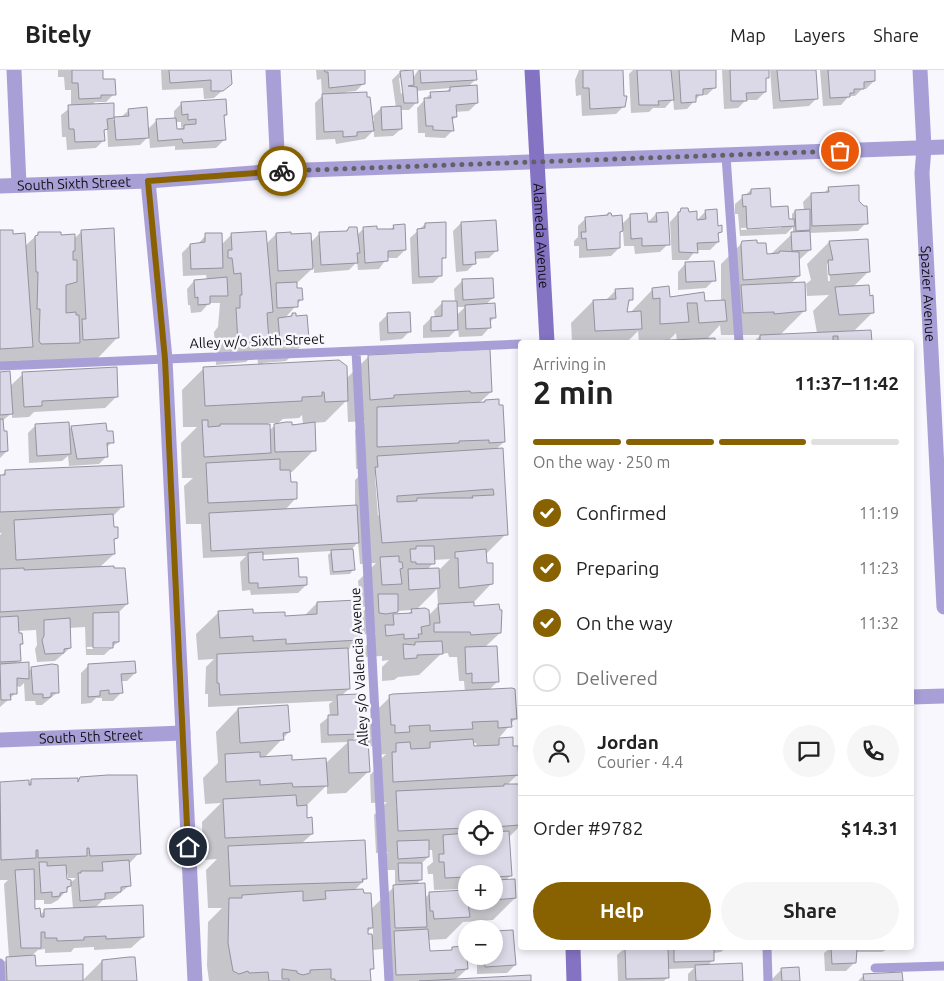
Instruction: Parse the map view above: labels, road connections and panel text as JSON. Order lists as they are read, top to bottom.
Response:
{
  "streets": {
    "street": [
      "South Sixth Street",
      "Alameda Avenue",
      "Spazier Avenue",
      "South 5th Street"
    ],
    "lane": ["Alley w/o Sixth Street", "Alley s/o Valencia Avenue"]
  },
  "crossings": [
    ["South Sixth Street", "Alameda Avenue"],
    ["South Sixth Street", "Spazier Avenue"],
    ["Alley w/o Sixth Street", "Alley s/o Valencia Avenue"]
  ],
  "page": {
    "header": "Bitely",
    "nav": ["Map", "Layers", "Share"],
    "heading": ["2 min", "Arriving in", "11:37–11:42"],
    "panel": [
      "Jordan",
      "Courier · 4.4",
      "Order #9782",
      "$14.31"
    ],
    "bar": "On the way · 250 m",
    "list": [
      ["Confirmed", "11:19"],
      ["Preparing", "11:23"],
      ["On the way", "11:32"],
      "Delivered"
    ],
    "map_buttons": ["+", "−"],
    "buttons": ["Help", "Share"]
  }
}
